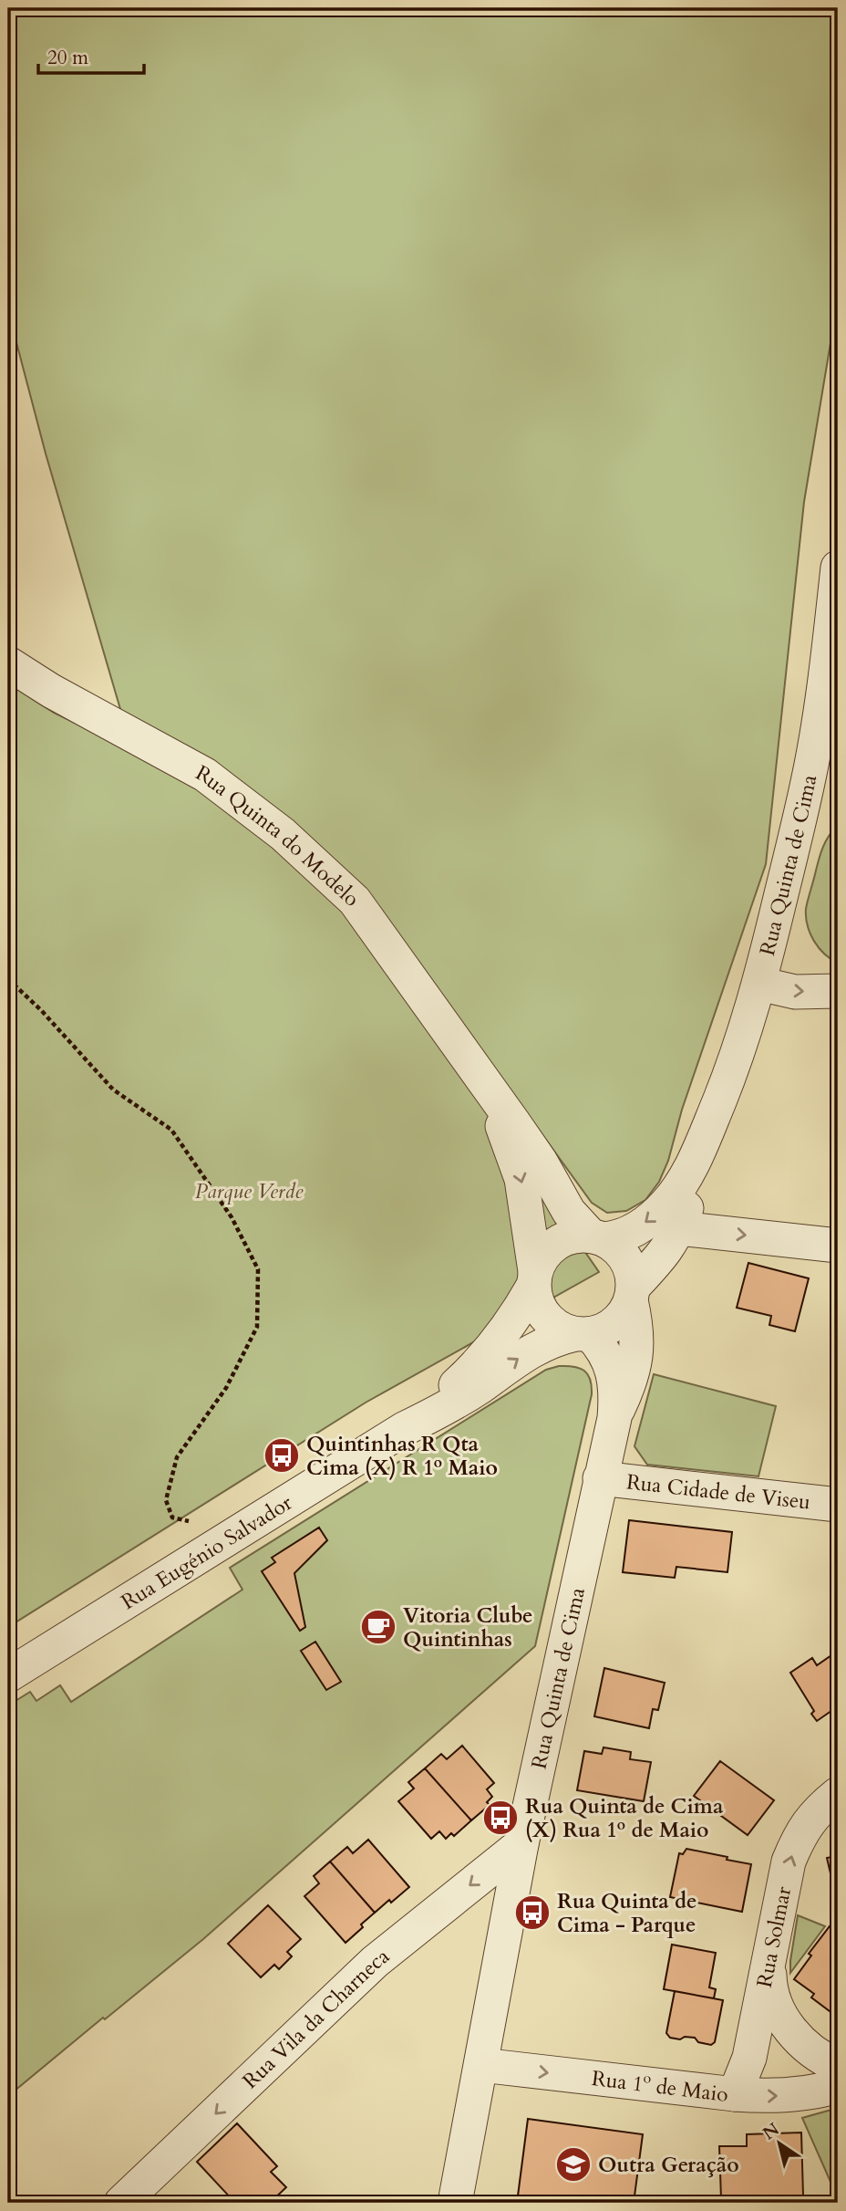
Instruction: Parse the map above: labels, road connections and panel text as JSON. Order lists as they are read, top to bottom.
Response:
{
  "streets": {
    "street": [
      "Rua Quinta do Modelo",
      "Rua Quinta de Cima",
      "Rua Cidade de Viseu",
      "Rua Eugénio Salvador",
      "Rua Solmar",
      "Rua Vila da Charneca",
      "Rua 1º de Maio"
    ]
  },
  "crossings": [
    ["Rua Quinta do Modelo", "Rua Quinta de Cima"],
    ["Rua Quinta do Modelo", "Rua Eugénio Salvador"],
    ["Rua Quinta de Cima", "Rua Cidade de Viseu"],
    ["Rua Quinta de Cima", "Rua Eugénio Salvador"],
    ["Rua Quinta de Cima", "Rua Vila da Charneca"],
    ["Rua Quinta de Cima", "Rua 1º de Maio"],
    ["Rua Solmar", "Rua 1º de Maio"]
  ],
  "one_way": ["Rua Solmar", "Rua Vila da Charneca", "Rua 1º de Maio"],
  "parks": ["Parque Verde"],
  "places": {
    "bus stop": ["Quintinhas R Qta Cima (X) R 1º Maio", "Rua Quinta de Cima (X) Rua 1º de Maio", "Rua Quinta de Cima - Parque"],
    "cafe": ["Vitoria Clube Quintinhas"],
    "school or university": ["Outra Geração"]
  },
  "scale_bar": "20 m",
  "north": "top left"
}
